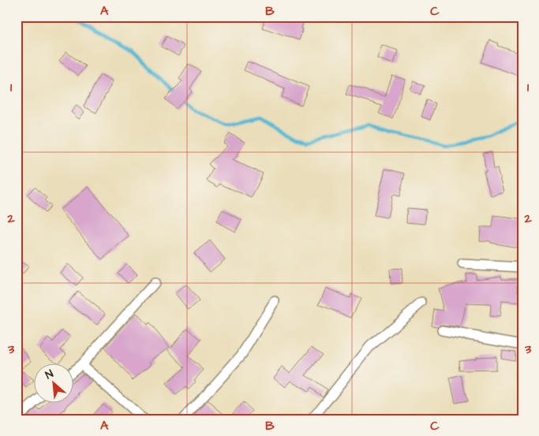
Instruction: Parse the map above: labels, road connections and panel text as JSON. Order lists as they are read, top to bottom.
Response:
{
  "north": "top left",
  "grid": {
    "columns": ["A", "B", "C"],
    "rows": ["1", "2", "3"]
  }
}
